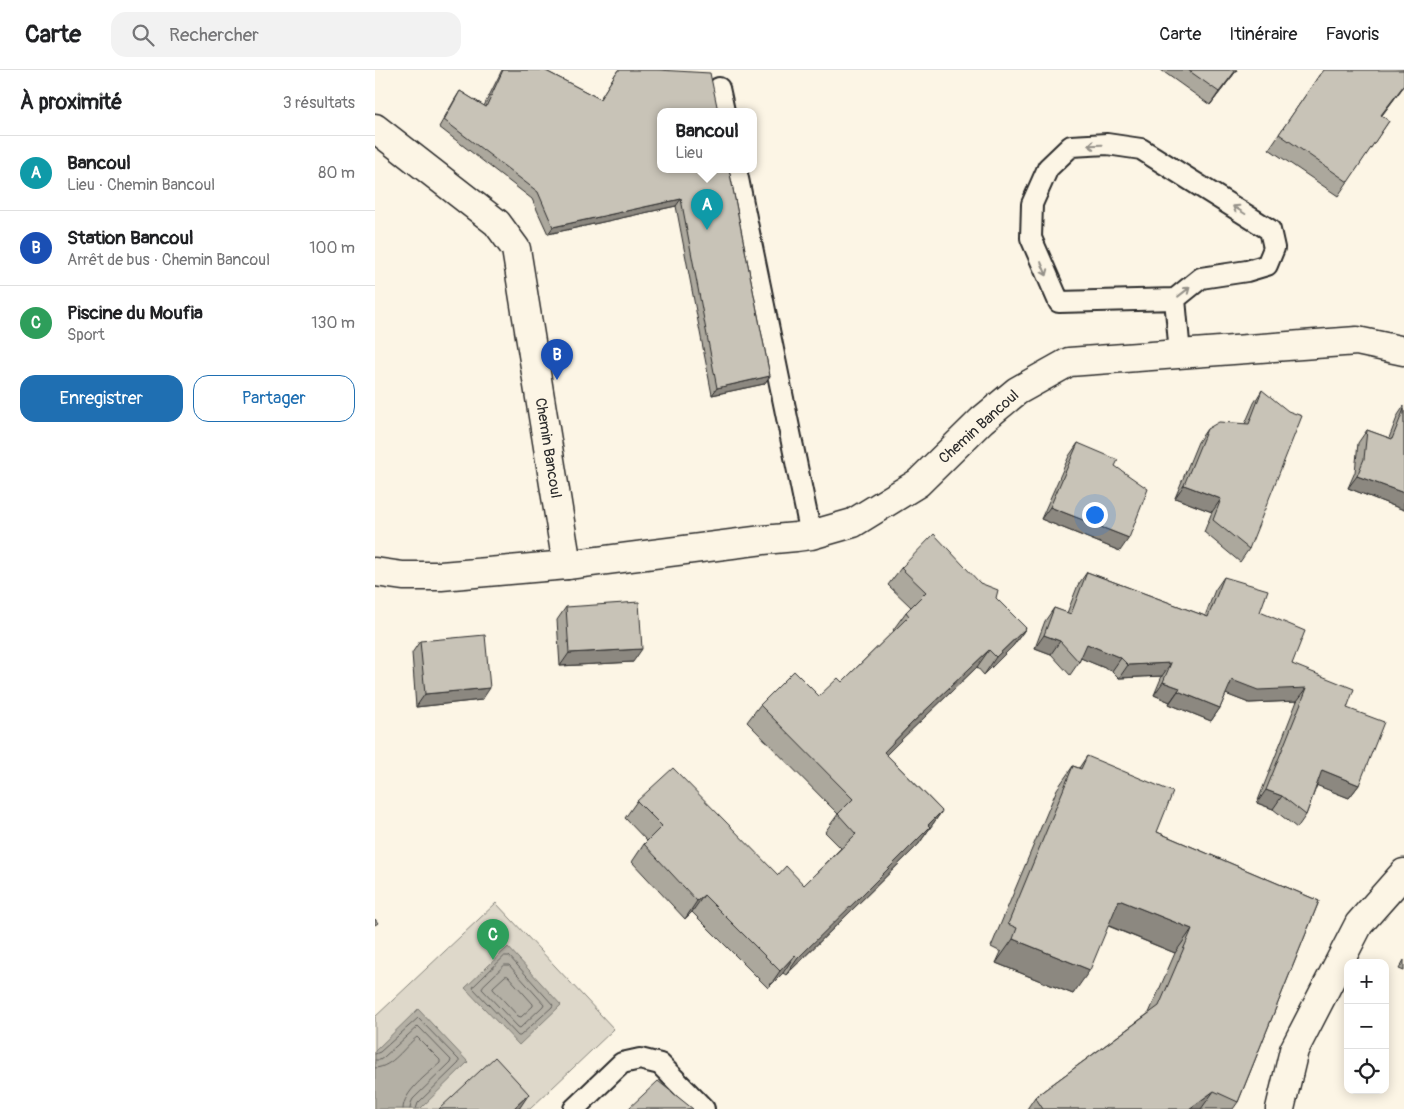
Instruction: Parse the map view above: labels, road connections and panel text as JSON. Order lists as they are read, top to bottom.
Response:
{
  "streets": {
    "main road": ["Chemin Bancoul"]
  },
  "page": {
    "header": "Carte",
    "search": "Rechercher",
    "nav": ["Carte", "Itinéraire", "Favoris"],
    "heading": ["À proximité", "3 résultats"],
    "popup": ["Bancoul", "Lieu"],
    "list": [
      {
        "mark": "A",
        "name": "Bancoul",
        "note": "Lieu · Chemin Bancoul",
        "value": "80 m"
      },
      {
        "mark": "B",
        "name": "Station Bancoul",
        "note": "Arrêt de bus · Chemin Bancoul",
        "value": "100 m"
      },
      {
        "mark": "C",
        "name": "Piscine du Moufia",
        "note": "Sport",
        "value": "130 m"
      }
    ],
    "pins": ["A", "B", "C"],
    "buttons": ["Enregistrer", "Partager"],
    "map_buttons": ["+", "−"]
  }
}
